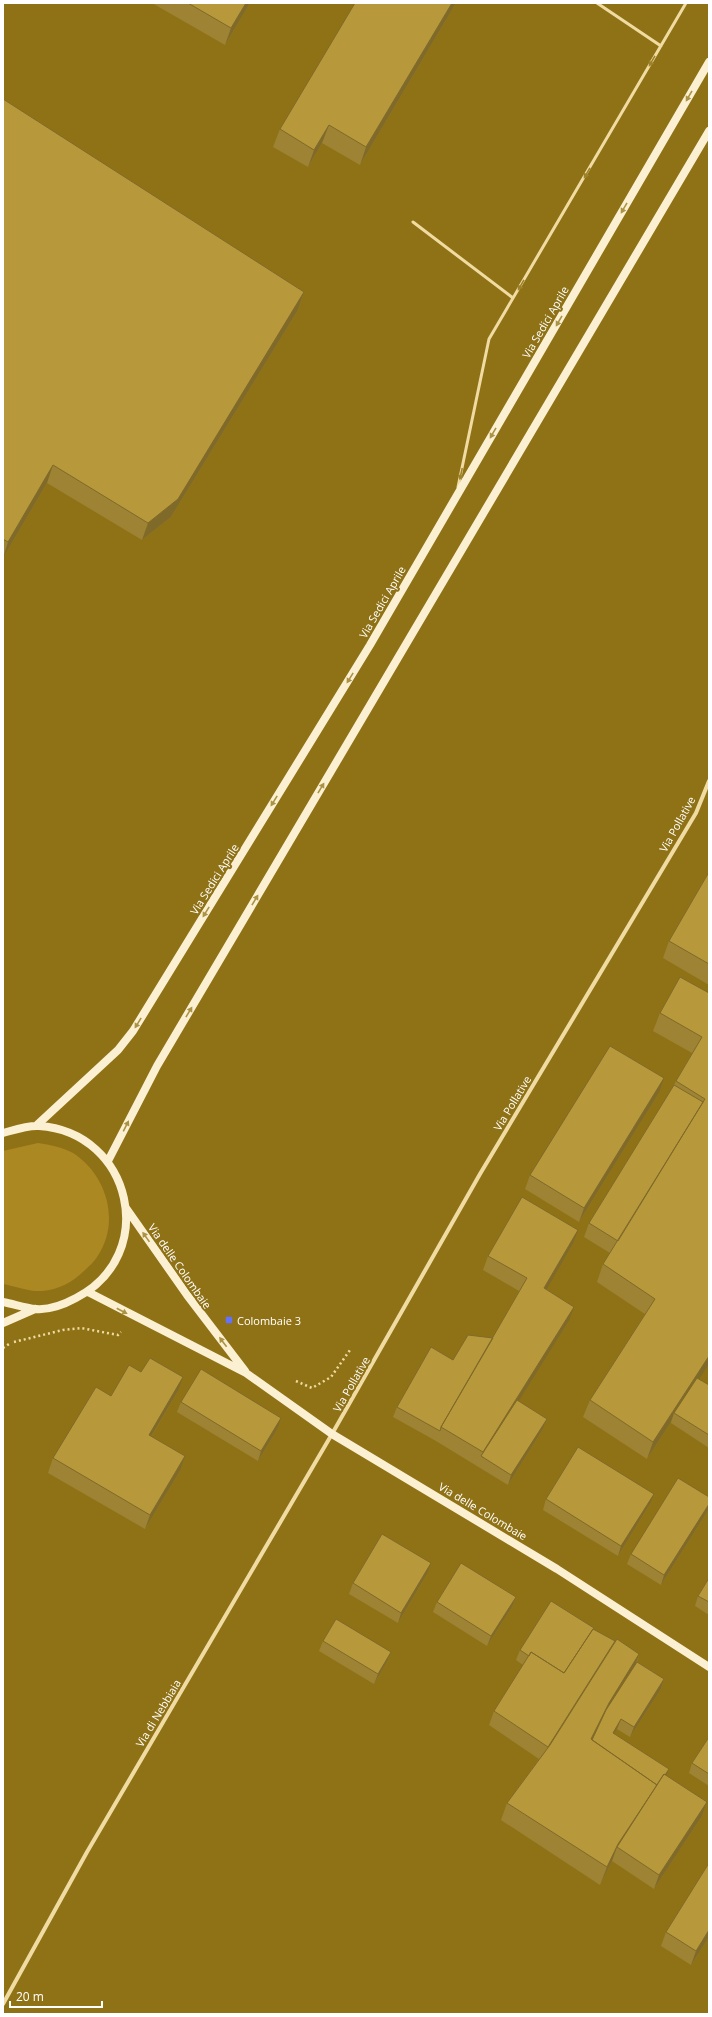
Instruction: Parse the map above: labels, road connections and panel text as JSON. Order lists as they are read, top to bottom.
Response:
{
  "streets": {
    "main road": ["Via Sedici Aprile", "Via delle Colombaie"],
    "street": ["Via Pollative", "Via di Nebbiaia"]
  },
  "crossings": [
    ["Via Pollative", "Via delle Colombaie"],
    ["Via Pollative", "Via di Nebbiaia"],
    ["Via delle Colombaie", "Via di Nebbiaia"]
  ],
  "places": {
    "transit": ["Colombaie 3"]
  },
  "scale_bar": "20 m"
}
